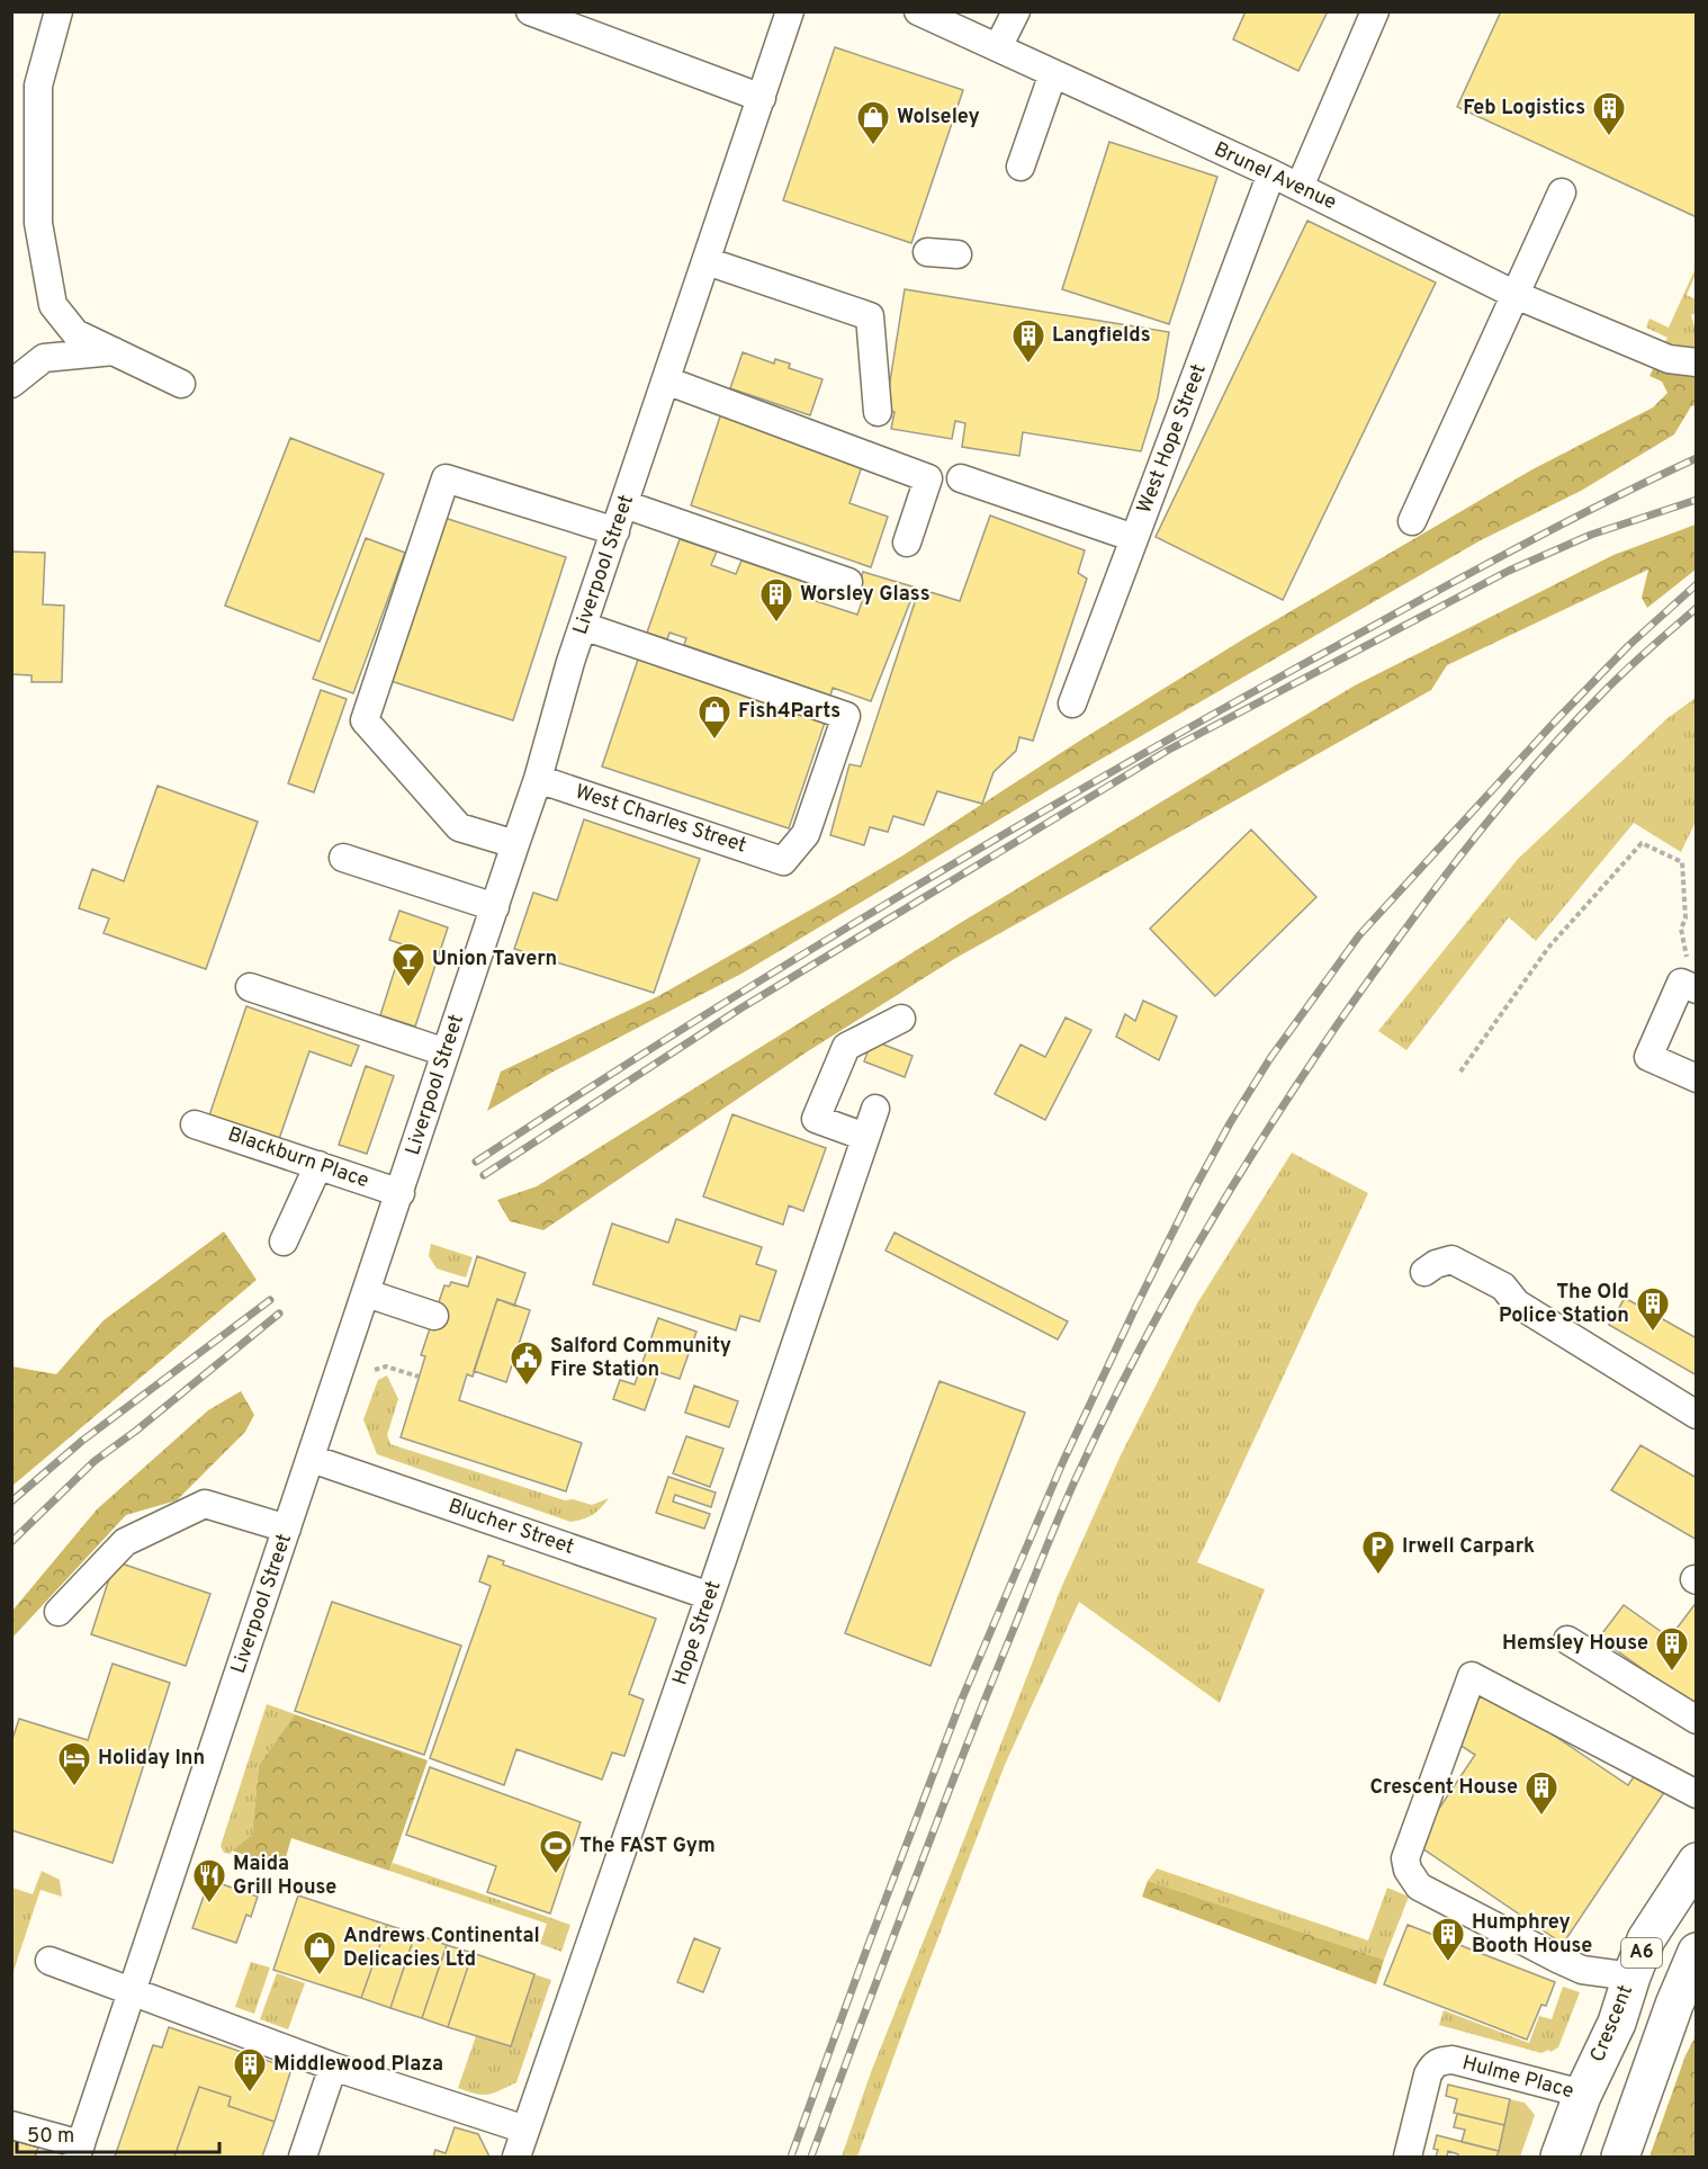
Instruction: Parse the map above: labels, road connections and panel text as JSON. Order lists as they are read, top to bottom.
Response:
{
  "streets": {
    "highway": ["A6", "Crescent"],
    "street": [
      "Brunel Avenue",
      "West Hope Street",
      "Liverpool Street",
      "West Charles Street",
      "Blackburn Place",
      "Blucher Street",
      "Hope Street",
      "Hulme Place"
    ]
  },
  "crossings": [
    ["Brunel Avenue", "West Hope Street"],
    ["Liverpool Street", "West Charles Street"],
    ["Liverpool Street", "Blackburn Place"],
    ["Liverpool Street", "Blucher Street"],
    ["Blucher Street", "Hope Street"],
    ["Crescent", "Hulme Place"]
  ],
  "places": {
    "building": [
      "Feb Logistics",
      "Langfields",
      "Worsley Glass",
      "The Old Police Station",
      "Hemsley House",
      "Crescent House",
      "Humphrey Booth House",
      "Middlewood Plaza"
    ],
    "shop": ["Wolseley", "Fish4Parts", "Andrews Continental Delicacies Ltd"],
    "bar": ["Union Tavern"],
    "public building": ["Salford Community Fire Station"],
    "parking": ["Irwell Carpark"],
    "hotel": ["Holiday Inn"],
    "sports": ["The FAST Gym"],
    "restaurant": ["Maida Grill House"]
  },
  "scale_bar": "50 m"
}
